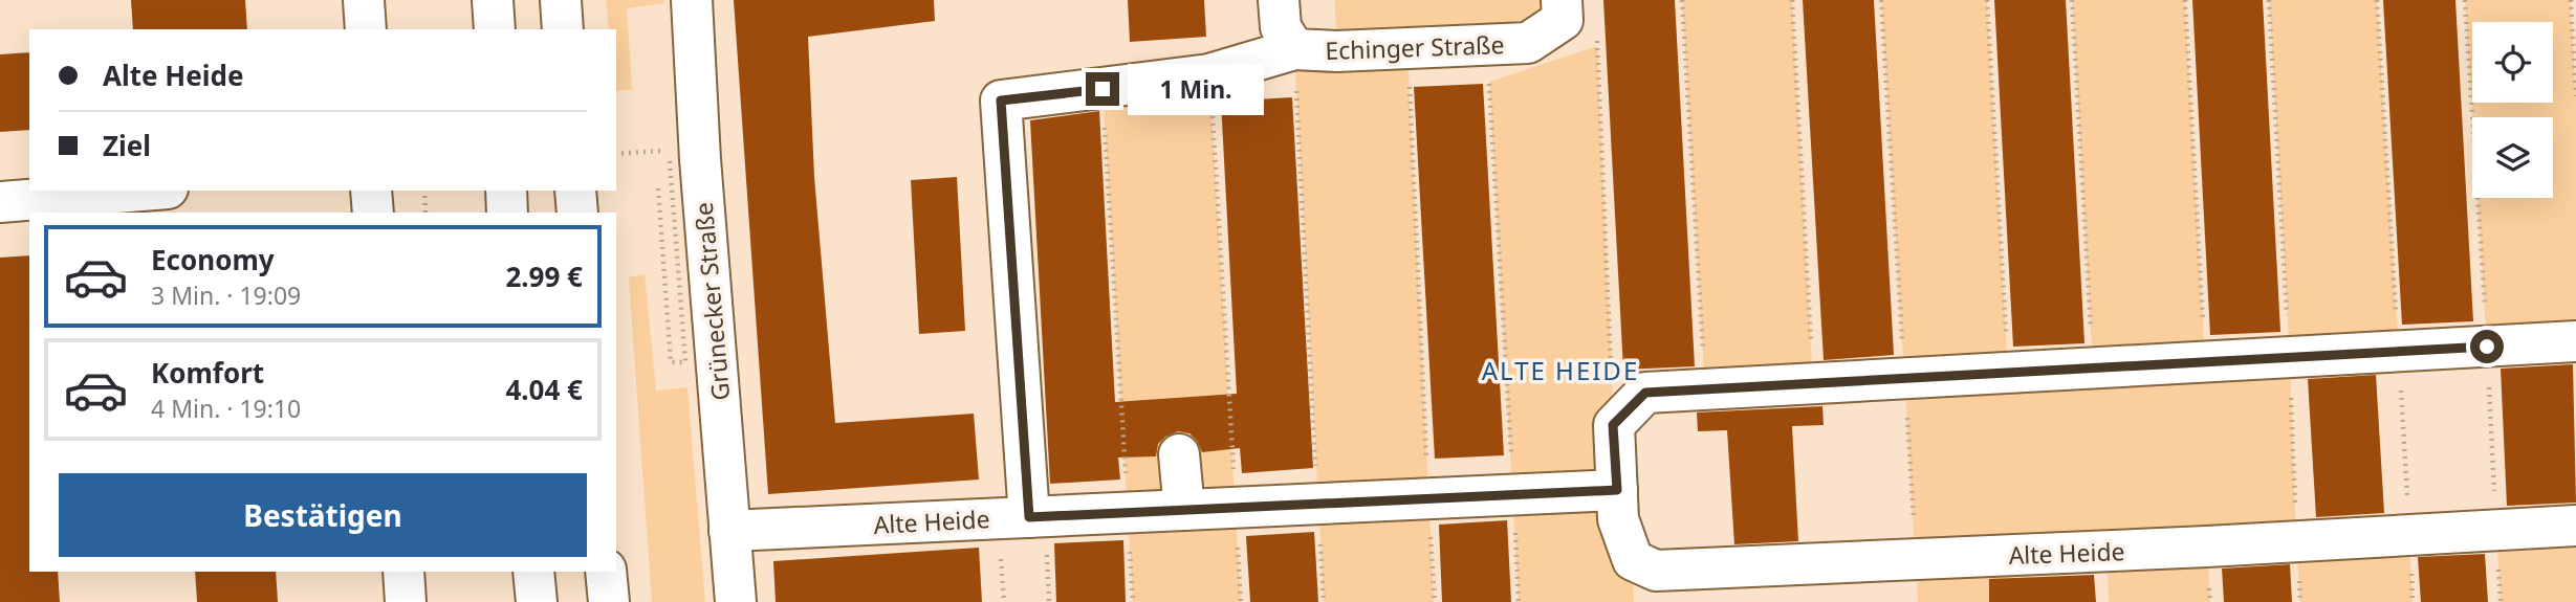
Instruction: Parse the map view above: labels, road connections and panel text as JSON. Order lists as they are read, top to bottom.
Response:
{
  "streets": {
    "main road": ["Echinger Straße", "Grünecker Straße", "Alte Heide"]
  },
  "crossings": [
    ["Grünecker Straße", "Alte Heide"]
  ],
  "districts": ["ALTE HEIDE"],
  "page": {
    "banner": ["Alte Heide", "Ziel"],
    "bubble": "1 Min.",
    "list": [
      {
        "name": "Economy",
        "note": "3 Min. · 19:09",
        "value": "2.99 €"
      },
      {
        "name": "Komfort",
        "note": "4 Min. · 19:10",
        "value": "4.04 €"
      }
    ],
    "buttons": "Bestätigen"
  }
}
